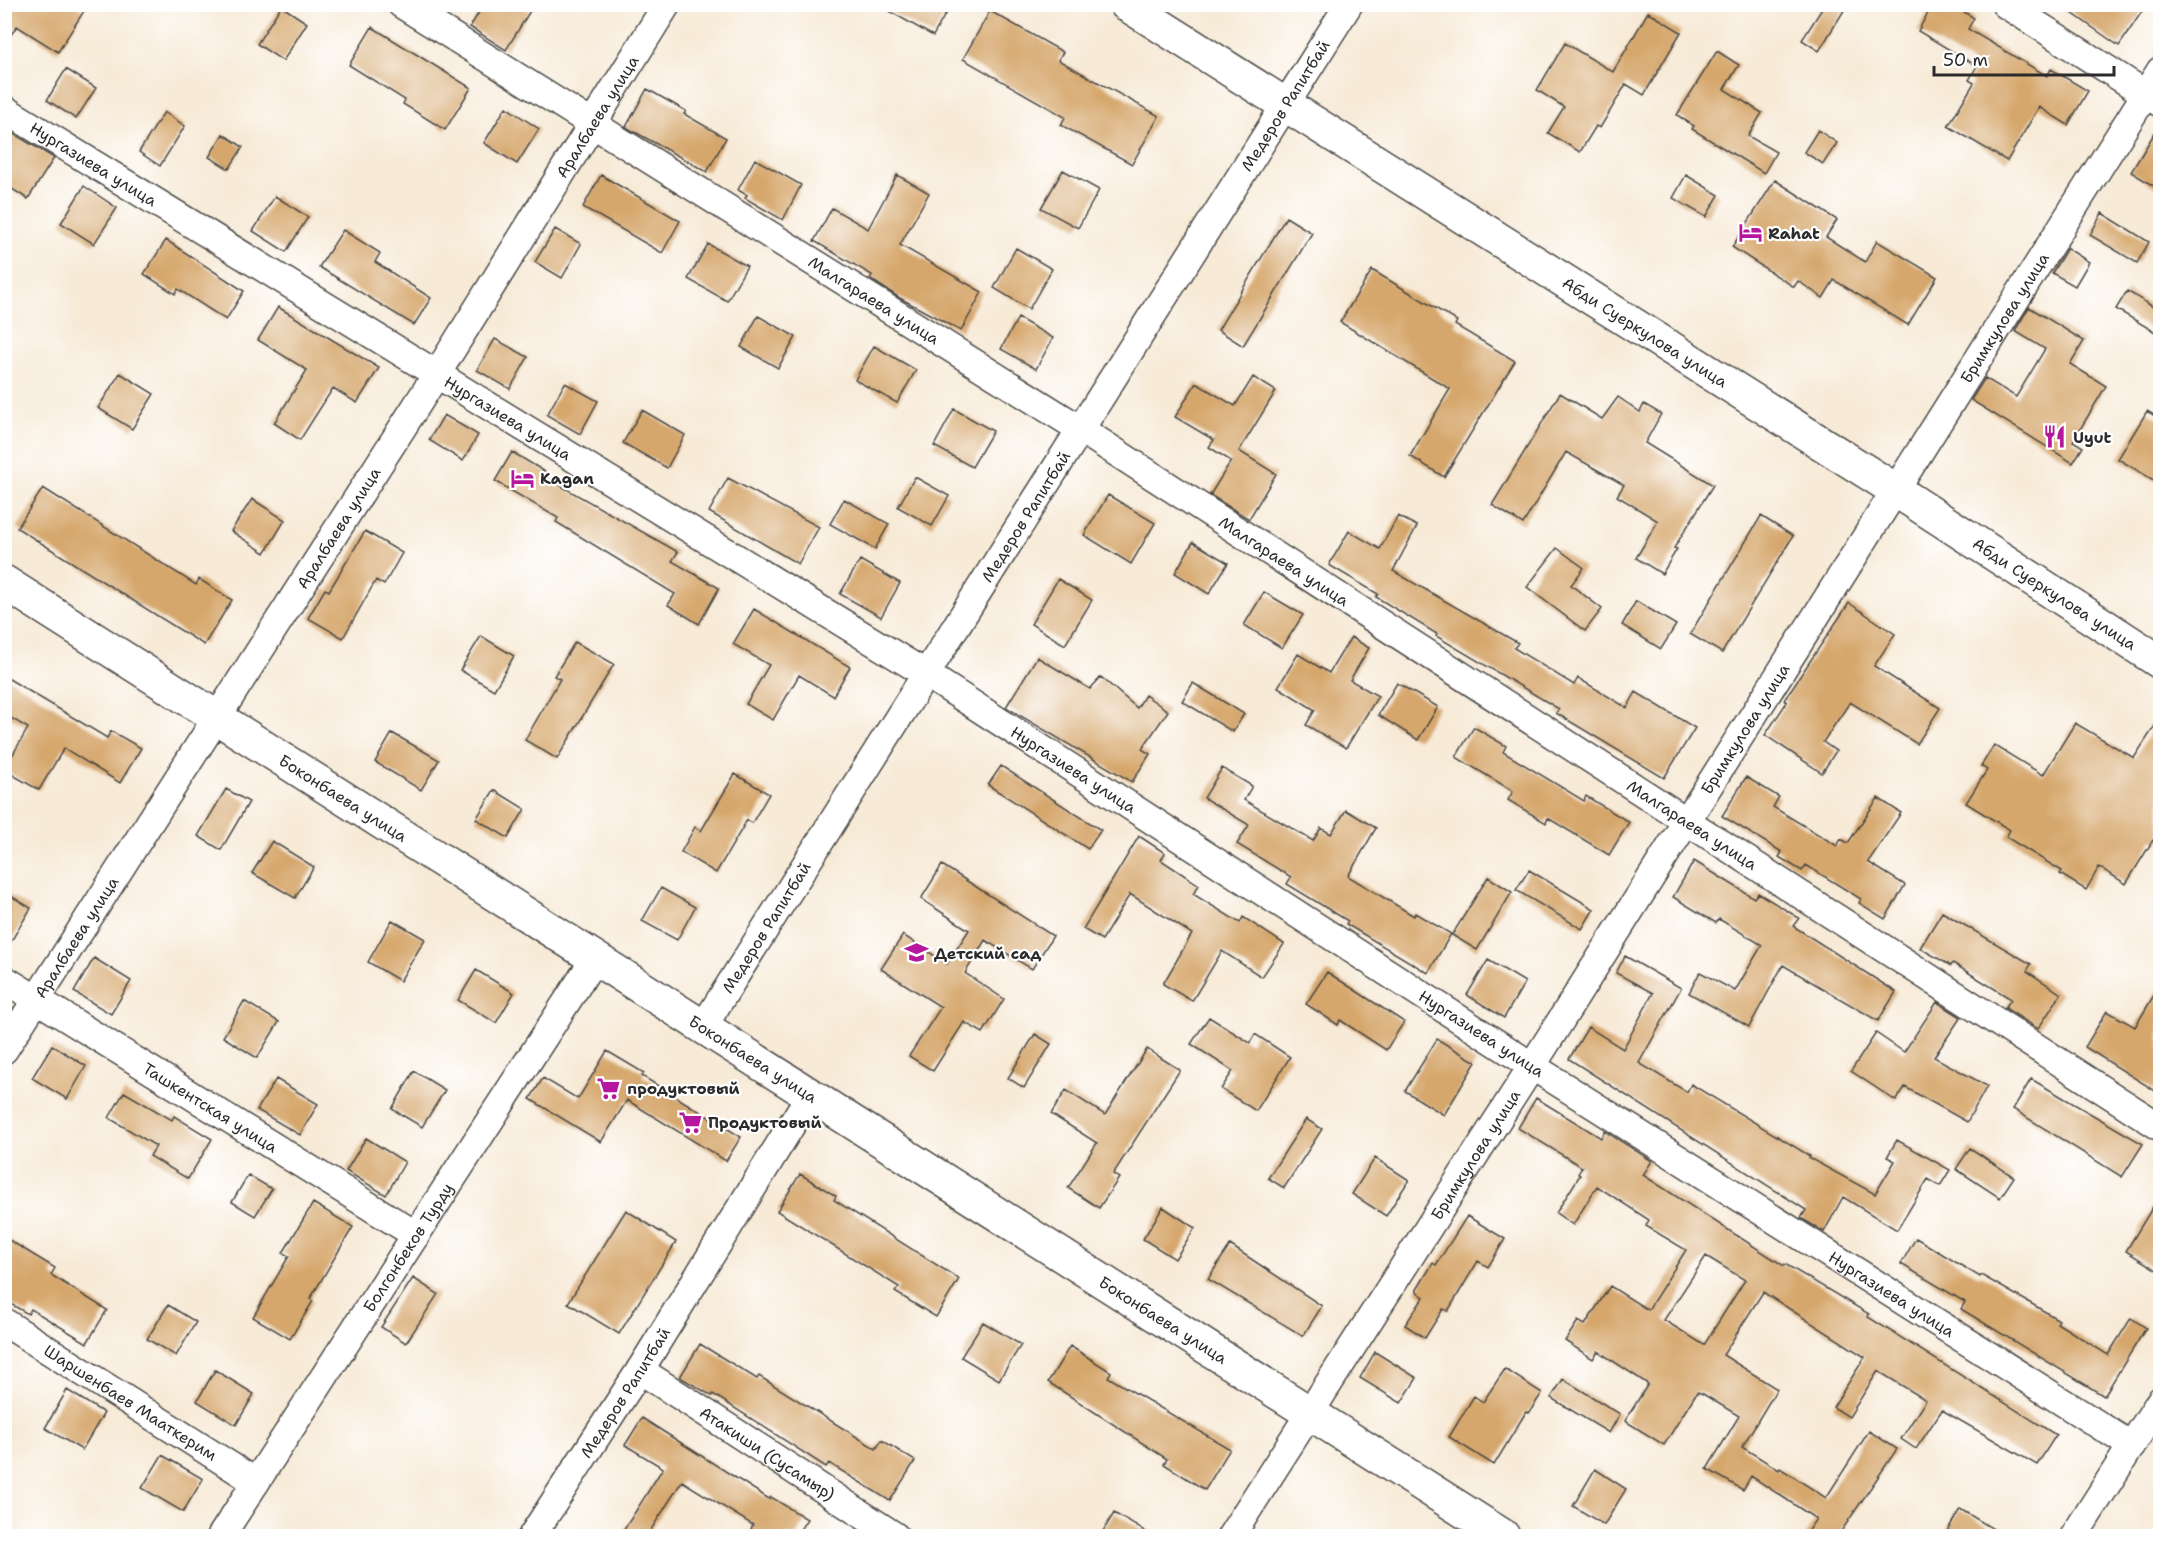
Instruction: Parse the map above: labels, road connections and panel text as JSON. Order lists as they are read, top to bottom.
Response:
{
  "streets": {
    "street": [
      "Медеров Рапитбай",
      "Аралбаева улица",
      "Нургазиева улица",
      "Малгараева улица",
      "Бримкулова улица",
      "Абди Суеркулова улица",
      "Боконбаева улица",
      "Ташкентская улица",
      "Болгонбеков Турду",
      "Шаршенбаев Мааткерим",
      "Атакиши (Сусамыр)"
    ]
  },
  "crossings": [
    ["Медеров Рапитбай", "Нургазиева улица"],
    ["Медеров Рапитбай", "Малгараева улица"],
    ["Медеров Рапитбай", "Абди Суеркулова улица"],
    ["Медеров Рапитбай", "Боконбаева улица"],
    ["Медеров Рапитбай", "Атакиши (Сусамыр)"],
    ["Аралбаева улица", "Нургазиева улица"],
    ["Аралбаева улица", "Малгараева улица"],
    ["Аралбаева улица", "Боконбаева улица"],
    ["Аралбаева улица", "Ташкентская улица"],
    ["Нургазиева улица", "Бримкулова улица"],
    ["Малгараева улица", "Бримкулова улица"],
    ["Бримкулова улица", "Абди Суеркулова улица"],
    ["Бримкулова улица", "Боконбаева улица"],
    ["Боконбаева улица", "Болгонбеков Турду"],
    ["Ташкентская улица", "Болгонбеков Турду"],
    ["Болгонбеков Турду", "Шаршенбаев Мааткерим"]
  ],
  "places": {
    "hotel": ["Rahat", "Kagan"],
    "restaurant": ["Uyut"],
    "school or university": ["Детский сад"],
    "supermarket": ["продуктовый", "Продуктовый"]
  },
  "scale_bar": "50 m"
}
